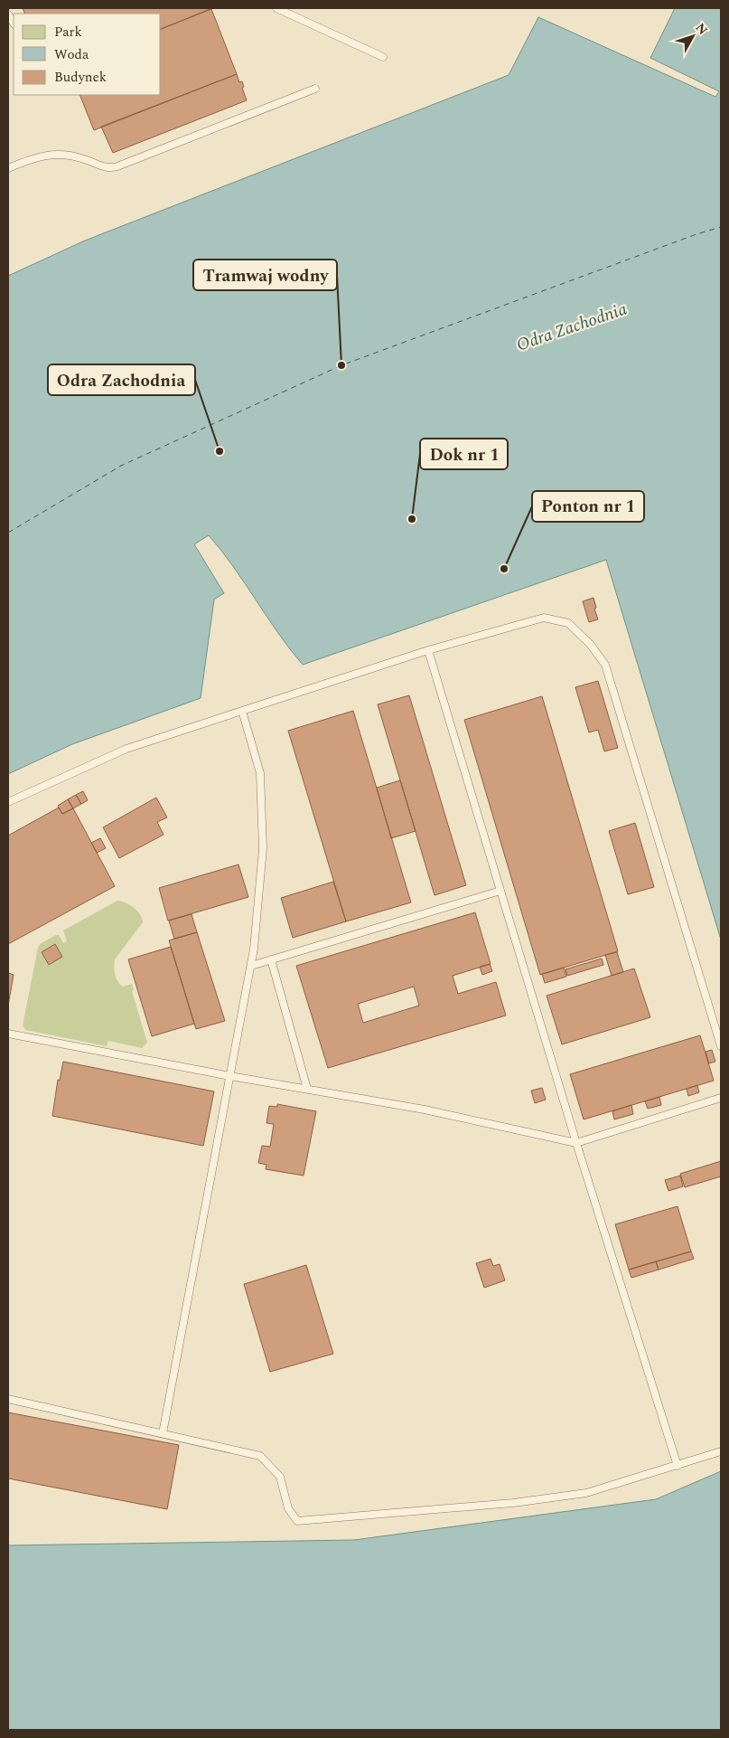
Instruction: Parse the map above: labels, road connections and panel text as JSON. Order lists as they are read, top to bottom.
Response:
{
  "water": ["Odra Zachodnia"],
  "places": [
    "Tramwaj wodny",
    "Odra Zachodnia",
    "Dok nr 1",
    "Ponton nr 1"
  ],
  "legend": ["Park", "Woda", "Budynek"],
  "north": "top right"
}
